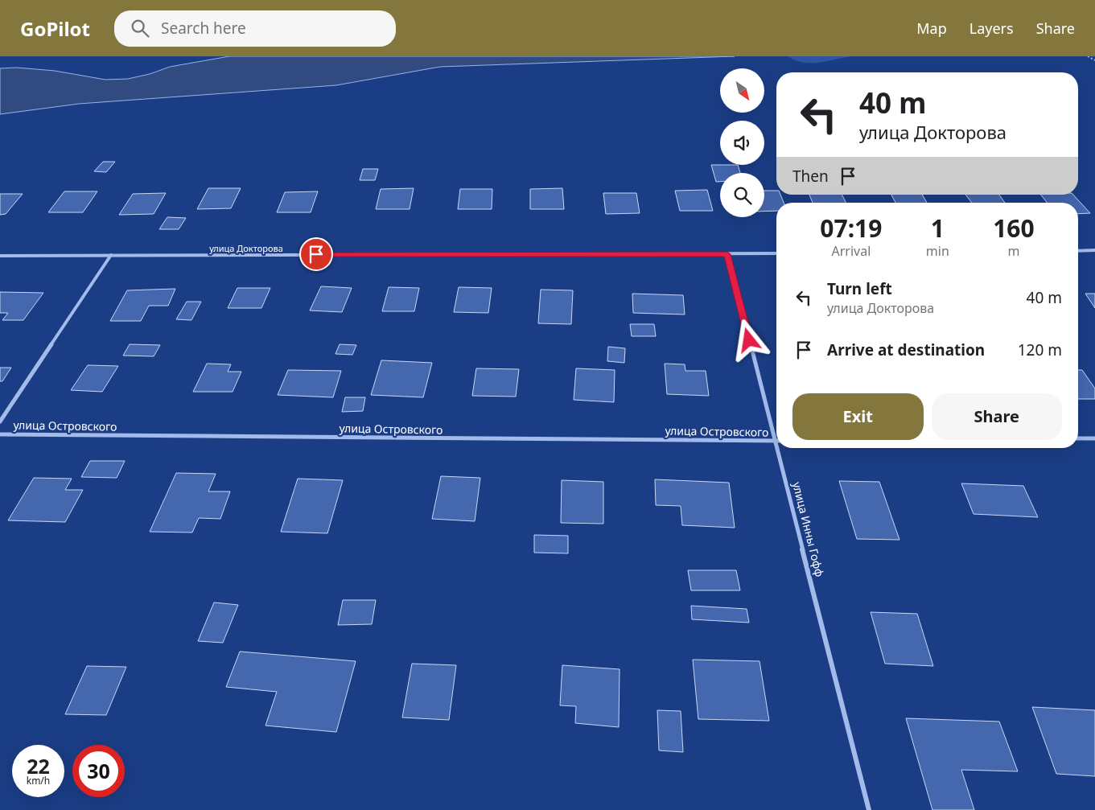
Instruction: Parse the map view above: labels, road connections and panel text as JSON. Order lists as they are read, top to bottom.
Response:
{
  "streets": {
    "street": ["улица Докторова", "улица Островского", "улица Инны Гофф"]
  },
  "crossings": [
    ["улица Докторова", "улица Инны Гофф"],
    ["улица Островского", "улица Инны Гофф"]
  ],
  "north": "bottom right",
  "page": {
    "header": "GoPilot",
    "search": "Search here",
    "nav": ["Map", "Layers", "Share"],
    "turn": ["40 m", "улица Докторова"],
    "then": "Then",
    "eta": [
      "07:19",
      "Arrival",
      "1",
      "min",
      "160",
      "m"
    ],
    "list": [
      {
        "name": "Turn left",
        "note": "улица Докторова",
        "value": "40 m"
      },
      {
        "name": "Arrive at destination",
        "value": "120 m"
      }
    ],
    "buttons": ["Exit", "Share"],
    "speed": "22 km/h",
    "limit": "30"
  }
}
